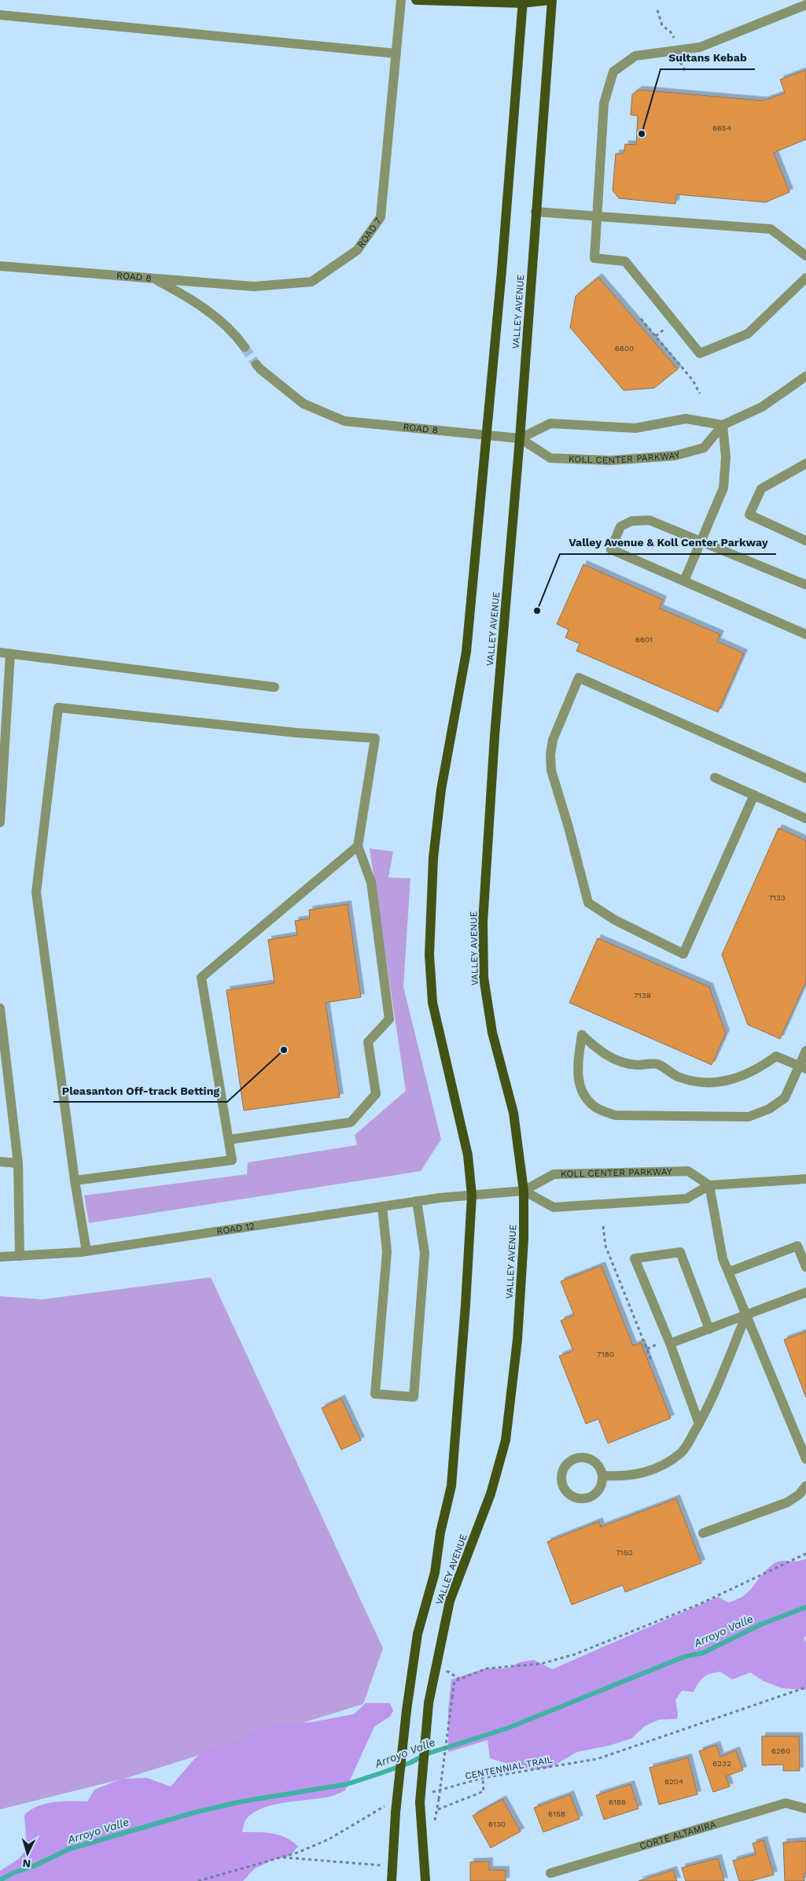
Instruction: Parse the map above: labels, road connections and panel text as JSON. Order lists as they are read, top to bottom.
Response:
{
  "streets": {
    "main road": ["VALLEY AVENUE"],
    "street": [
      "ROAD 7",
      "ROAD 8",
      "KOLL CENTER PARKWAY",
      "ROAD 12",
      "CORTE ALTAMIRA"
    ],
    "path": ["CENTENNIAL TRAIL"]
  },
  "crossings": [
    ["ROAD 7", "ROAD 8"],
    ["ROAD 8", "VALLEY AVENUE"],
    ["ROAD 8", "KOLL CENTER PARKWAY"],
    ["VALLEY AVENUE", "KOLL CENTER PARKWAY"],
    ["VALLEY AVENUE", "ROAD 12"],
    ["KOLL CENTER PARKWAY", "ROAD 12"]
  ],
  "water": ["Arroyo Valle"],
  "places": ["Sultans Kebab", "Valley Avenue & Koll Center Parkway", "Pleasanton Off-track Betting"],
  "house_numbers": [
    "6654",
    "6600",
    "6601",
    "7133",
    "7139",
    "7180",
    "7150",
    "6260",
    "6232",
    "6204",
    "6186",
    "6158",
    "6130"
  ],
  "north": "bottom"
}
